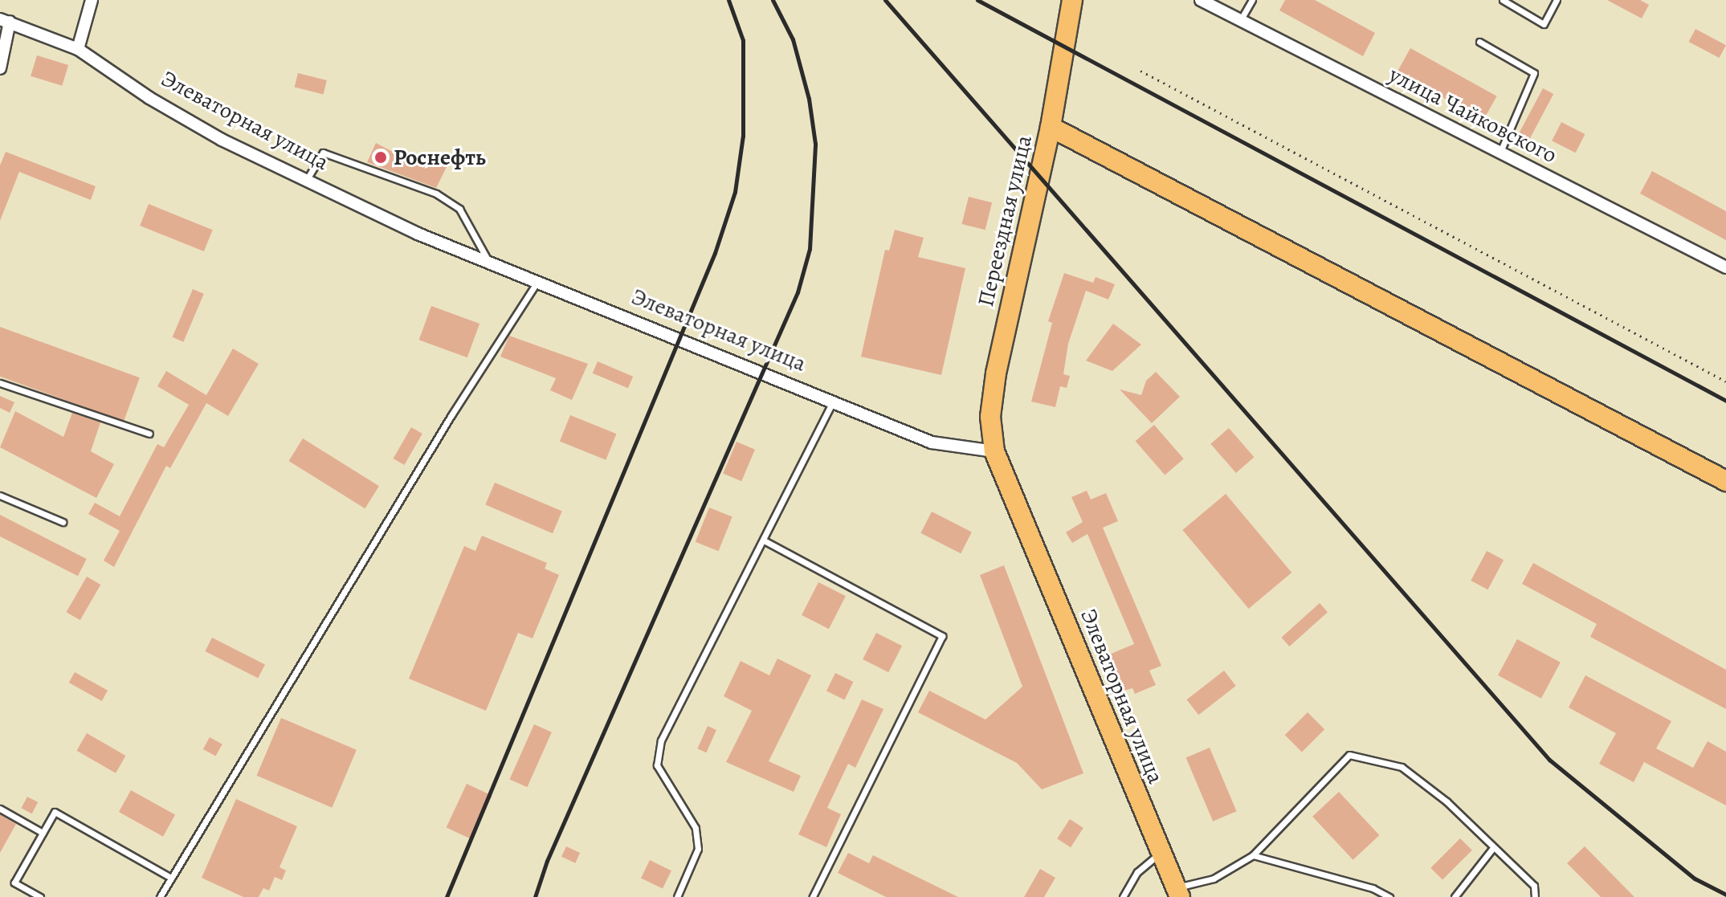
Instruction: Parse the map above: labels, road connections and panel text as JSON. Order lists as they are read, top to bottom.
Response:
{
  "streets": {
    "main road": ["Элеваторная улица", "Переездная улица"],
    "street": ["улица Чайковского"]
  },
  "crossings": [
    ["Элеваторная улица", "Переездная улица"]
  ],
  "places": ["Роснефть"]
}
